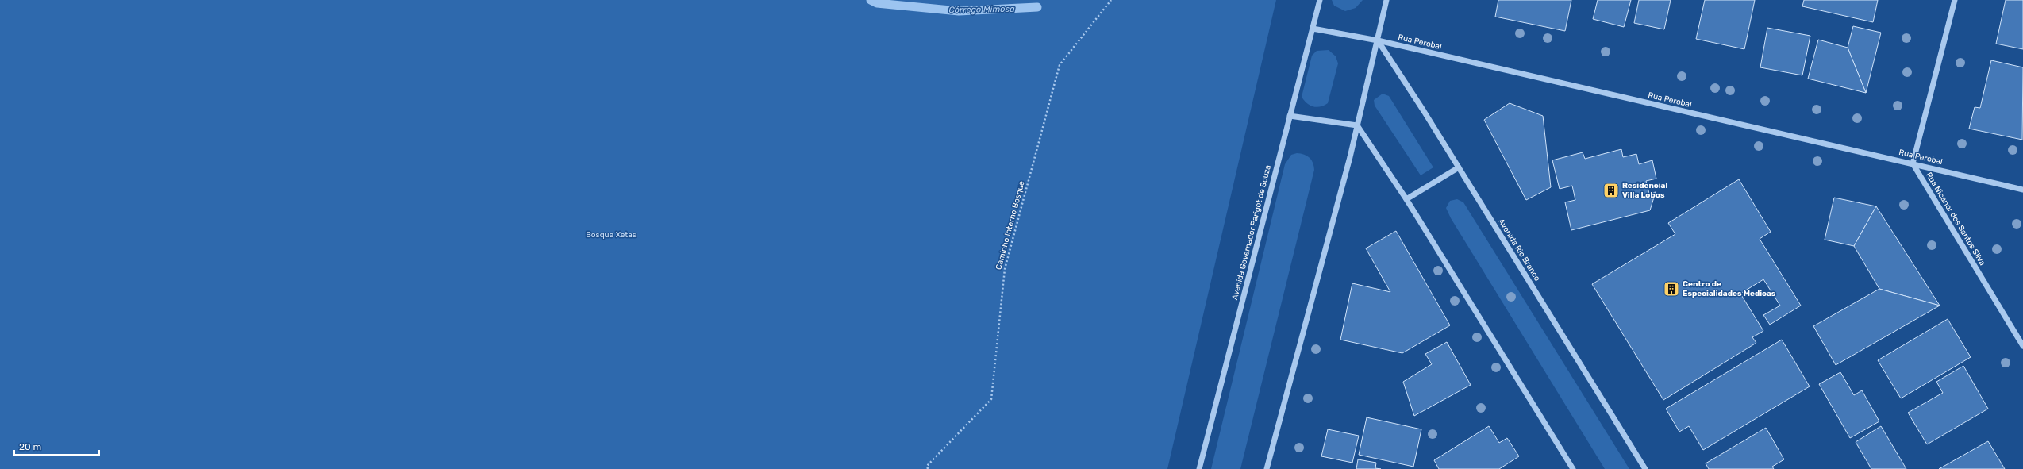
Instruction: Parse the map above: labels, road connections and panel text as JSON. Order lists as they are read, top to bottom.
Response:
{
  "streets": {
    "street": [
      "Rua Perobal",
      "Rua Nicanor dos Santos Silva",
      "Avenida Governador Parigot de Souza",
      "Avenida Rio Branco"
    ],
    "path": ["Caminho Interno Bosque"]
  },
  "crossings": [
    ["Rua Perobal", "Rua Nicanor dos Santos Silva"],
    ["Rua Perobal", "Avenida Governador Parigot de Souza"],
    ["Rua Perobal", "Avenida Rio Branco"]
  ],
  "water": ["Córrego Mimosa"],
  "parks": ["Bosque Xetas"],
  "places": {
    "building": ["Residencial Villa Lobos", "Centro de Especialidades Medicas"]
  },
  "scale_bar": "20 m"
}
